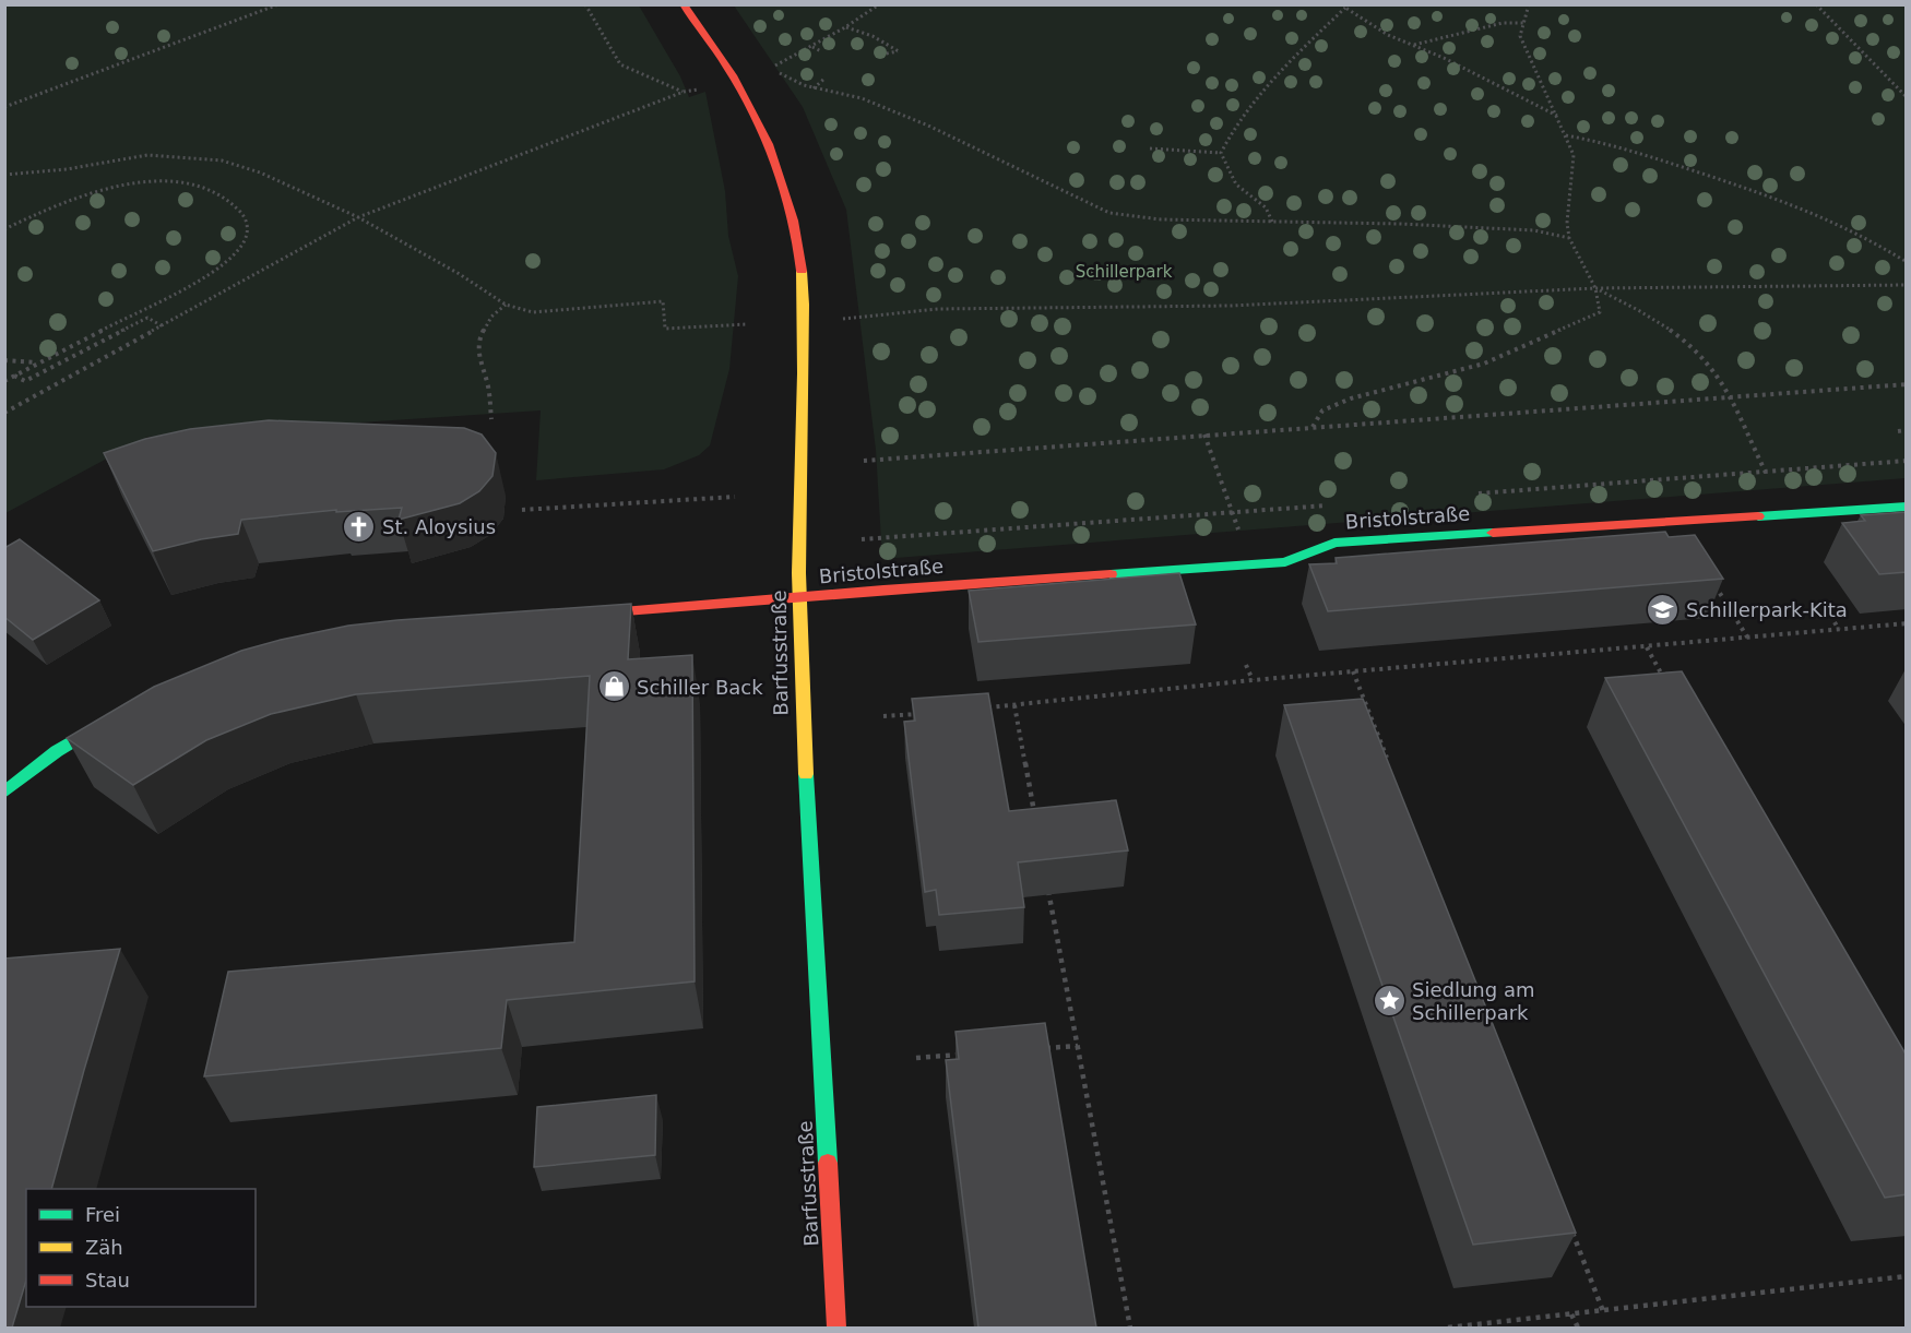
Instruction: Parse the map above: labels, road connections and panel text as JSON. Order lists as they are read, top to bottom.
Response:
{
  "streets": {
    "main road": ["Bristolstraße", "Barfusstraße"]
  },
  "crossings": [
    ["Bristolstraße", "Barfusstraße"]
  ],
  "parks": ["Schillerpark"],
  "places": {
    "church": ["St. Aloysius"],
    "school or university": ["Schillerpark-Kita"],
    "shop": ["Schiller Back"],
    "place": ["Siedlung am Schillerpark"]
  },
  "legend": ["Frei", "Zäh", "Stau"]
}
